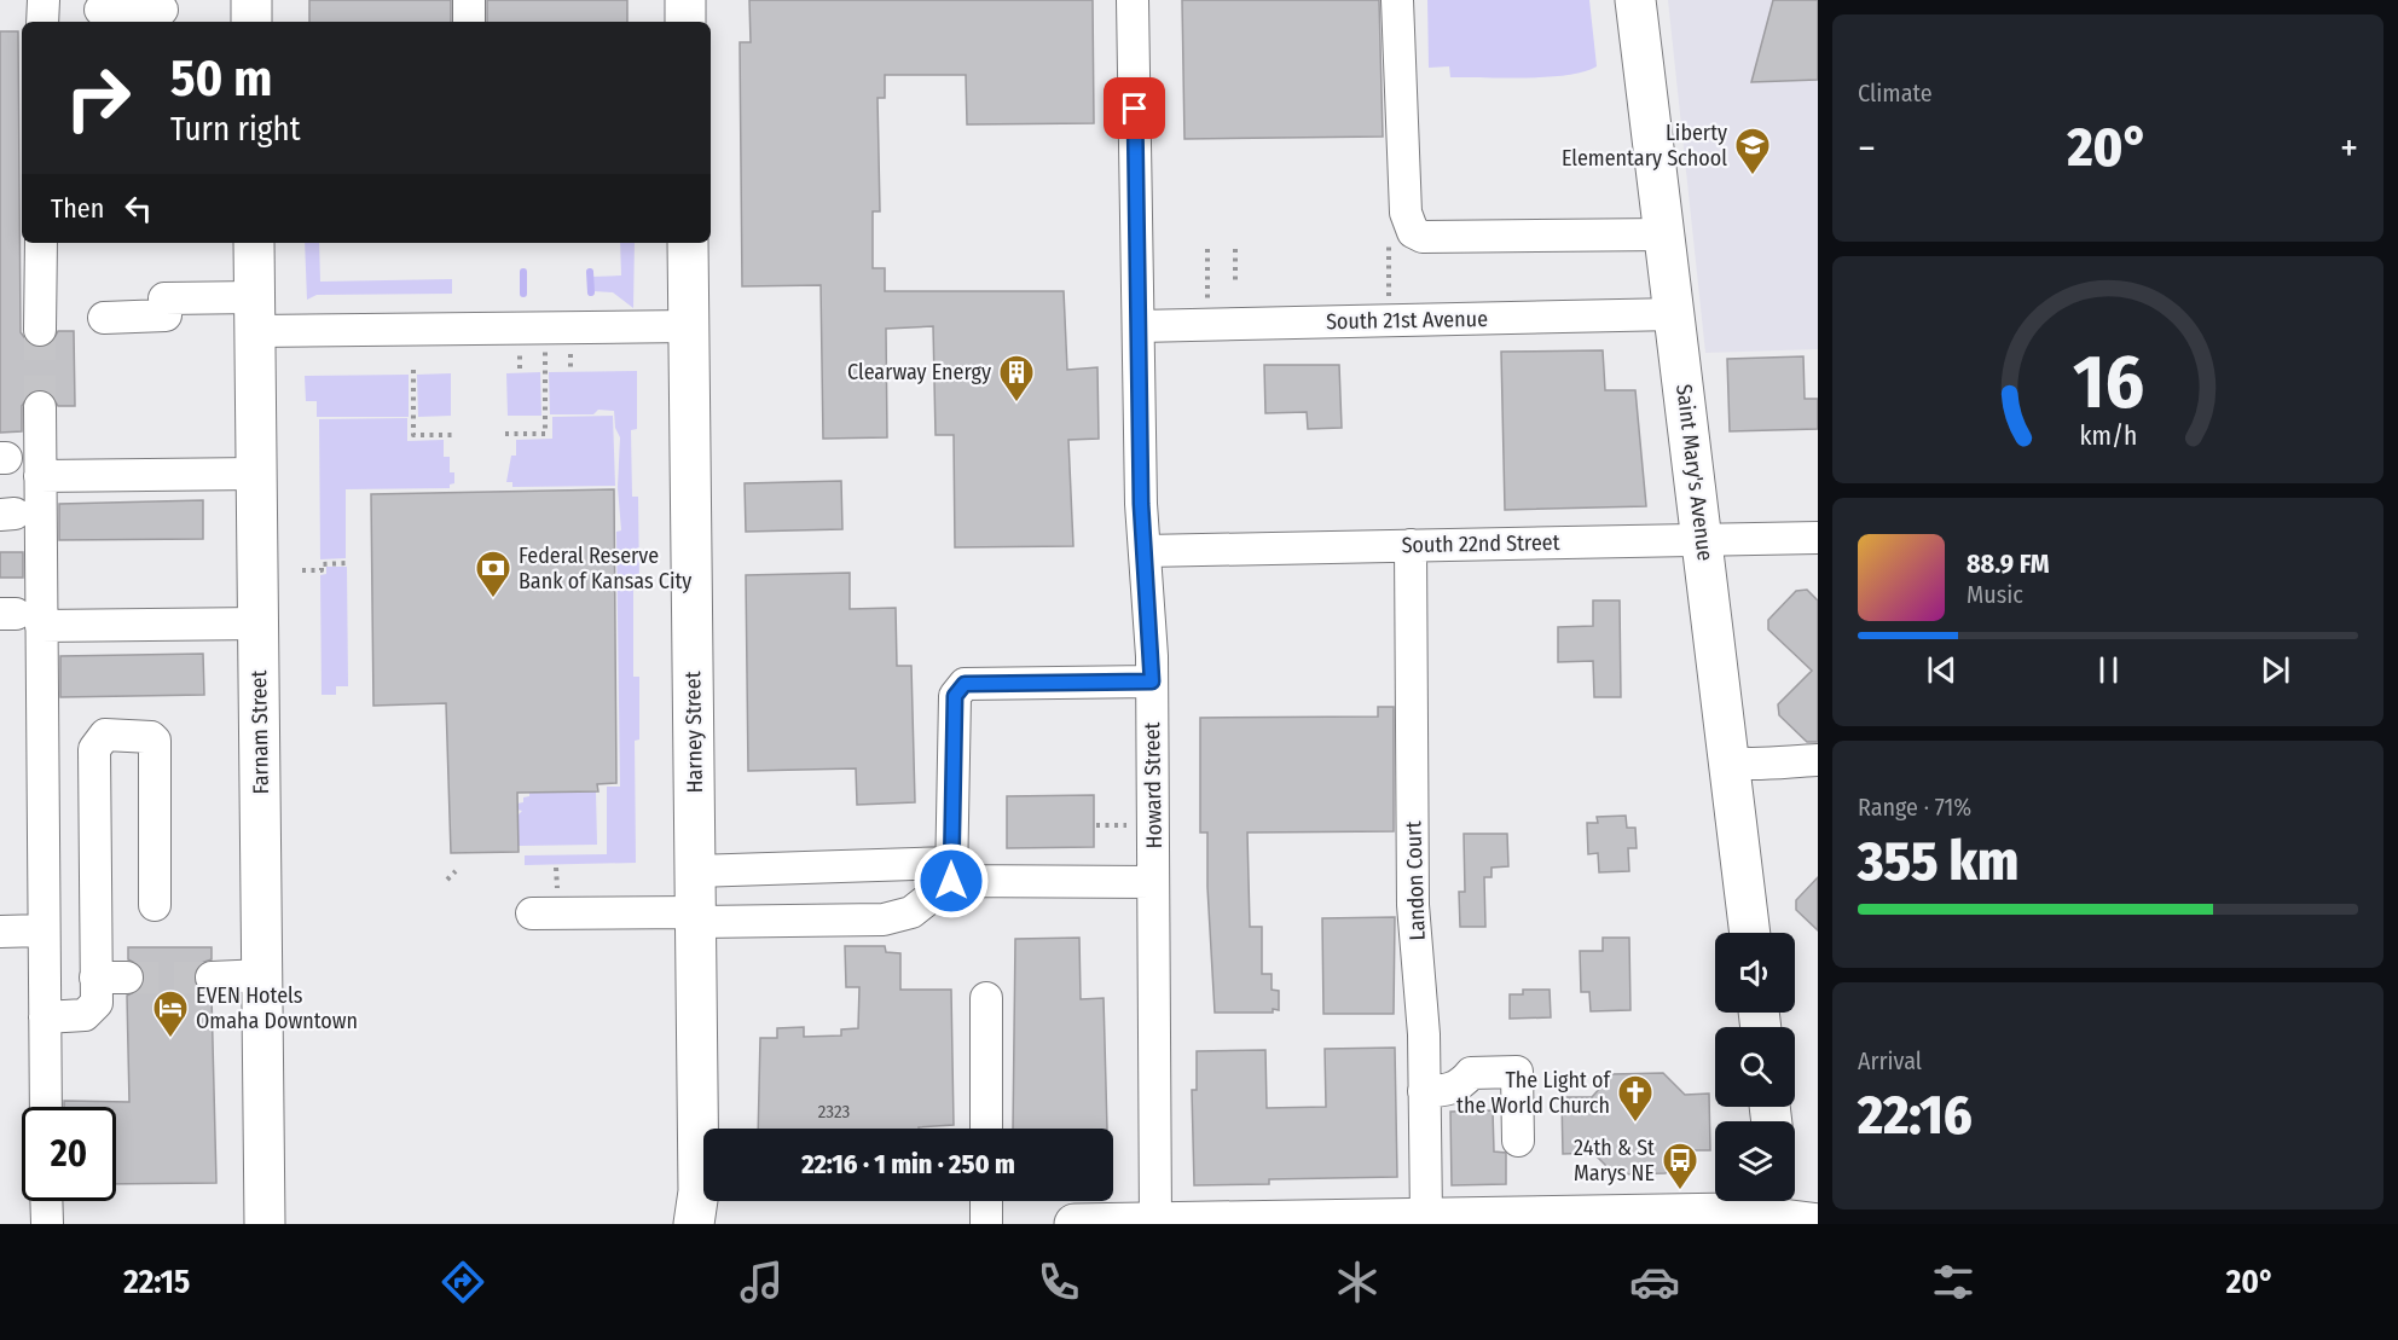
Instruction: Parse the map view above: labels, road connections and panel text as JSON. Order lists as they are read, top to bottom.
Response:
{
  "streets": {
    "main road": ["Saint Mary's Avenue", "Farnam Street", "Harney Street"],
    "street": [
      "South 21st Avenue",
      "South 22nd Street",
      "Howard Street",
      "Landon Court"
    ]
  },
  "crossings": [
    ["South 21st Avenue", "Saint Mary's Avenue"],
    ["South 21st Avenue", "Howard Street"],
    ["Saint Mary's Avenue", "South 22nd Street"],
    ["South 22nd Street", "Howard Street"],
    ["South 22nd Street", "Landon Court"]
  ],
  "places": {
    "school or university": ["Liberty Elementary School"],
    "building": ["Clearway Energy"],
    "bank": ["Federal Reserve Bank of Kansas City"],
    "hotel": ["EVEN Hotels Omaha Downtown"],
    "church": ["The Light of the World Church"],
    "bus stop": ["24th & St Marys NE"]
  },
  "house_numbers": ["2323"],
  "page": {
    "tile": [
      "Climate",
      ["Range · 71%", "355 km"],
      ["Arrival", "22:16"]
    ],
    "turn": ["50 m", "Turn right"],
    "heat": ["−", "20°", "+"],
    "then": "Then",
    "song": ["88.9 FM", "Music"],
    "limit": "20",
    "trip": "22:16 · 1 min · 250 m",
    "tabs": ["22:15", "20°"],
    "gauge": ["16", "km/h"]
  }
}
